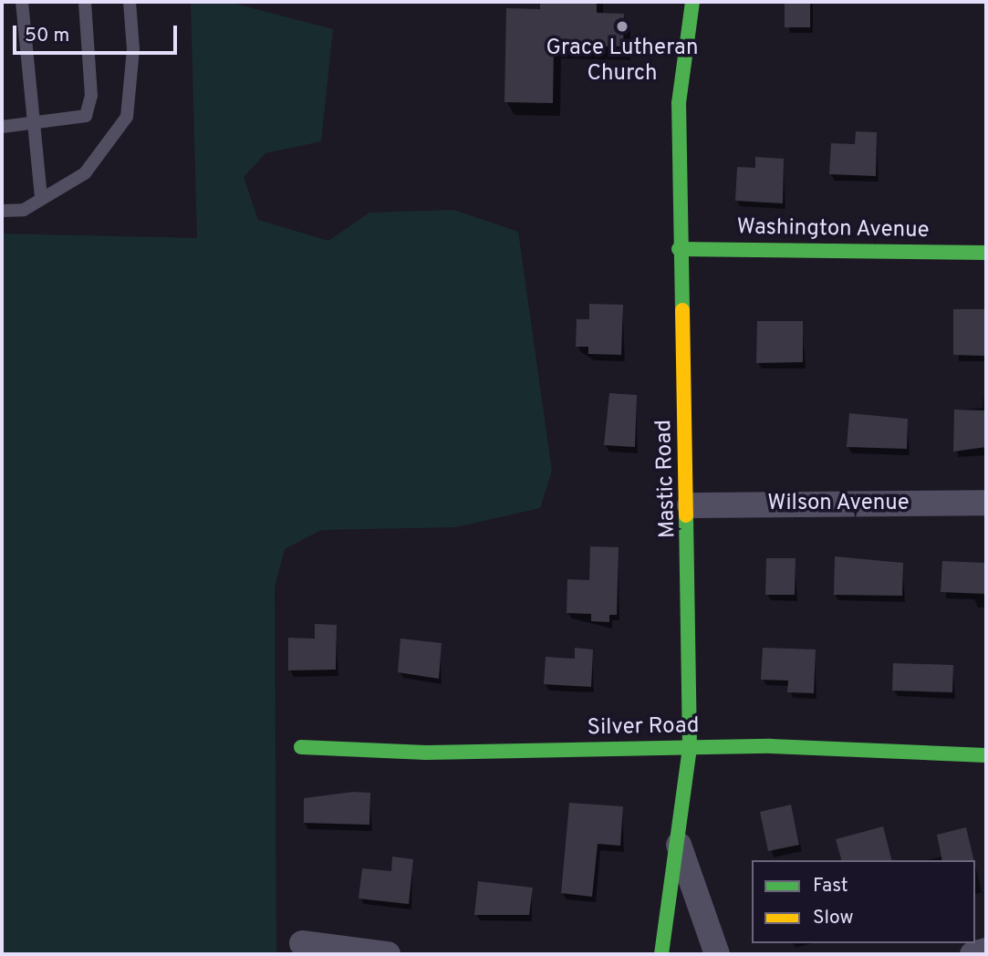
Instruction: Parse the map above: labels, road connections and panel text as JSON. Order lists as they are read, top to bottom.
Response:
{
  "streets": {
    "street": [
      "Washington Avenue",
      "Mastic Road",
      "Wilson Avenue",
      "Silver Road"
    ]
  },
  "crossings": [
    ["Washington Avenue", "Mastic Road"],
    ["Mastic Road", "Wilson Avenue"],
    ["Mastic Road", "Silver Road"]
  ],
  "places": ["Grace Lutheran Church"],
  "legend": ["Fast", "Slow"],
  "scale_bar": "50 m"
}
